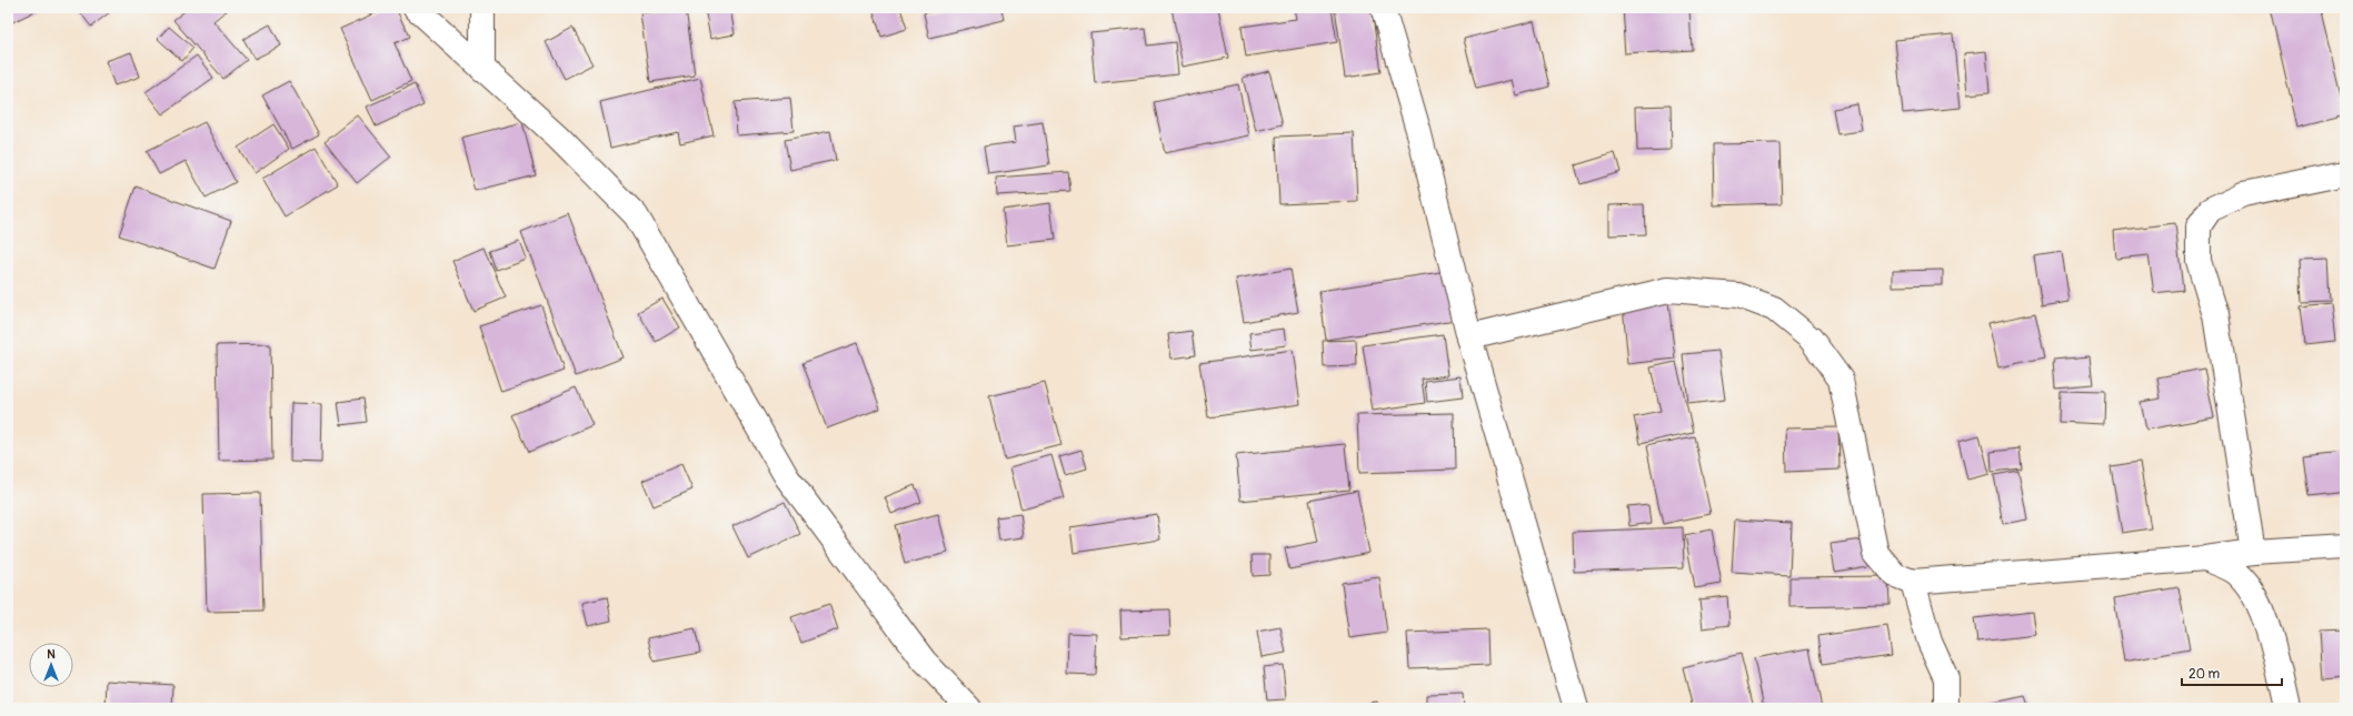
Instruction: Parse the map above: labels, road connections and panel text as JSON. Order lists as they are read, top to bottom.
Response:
{
  "scale_bar": "20 m",
  "north": "top"
}
